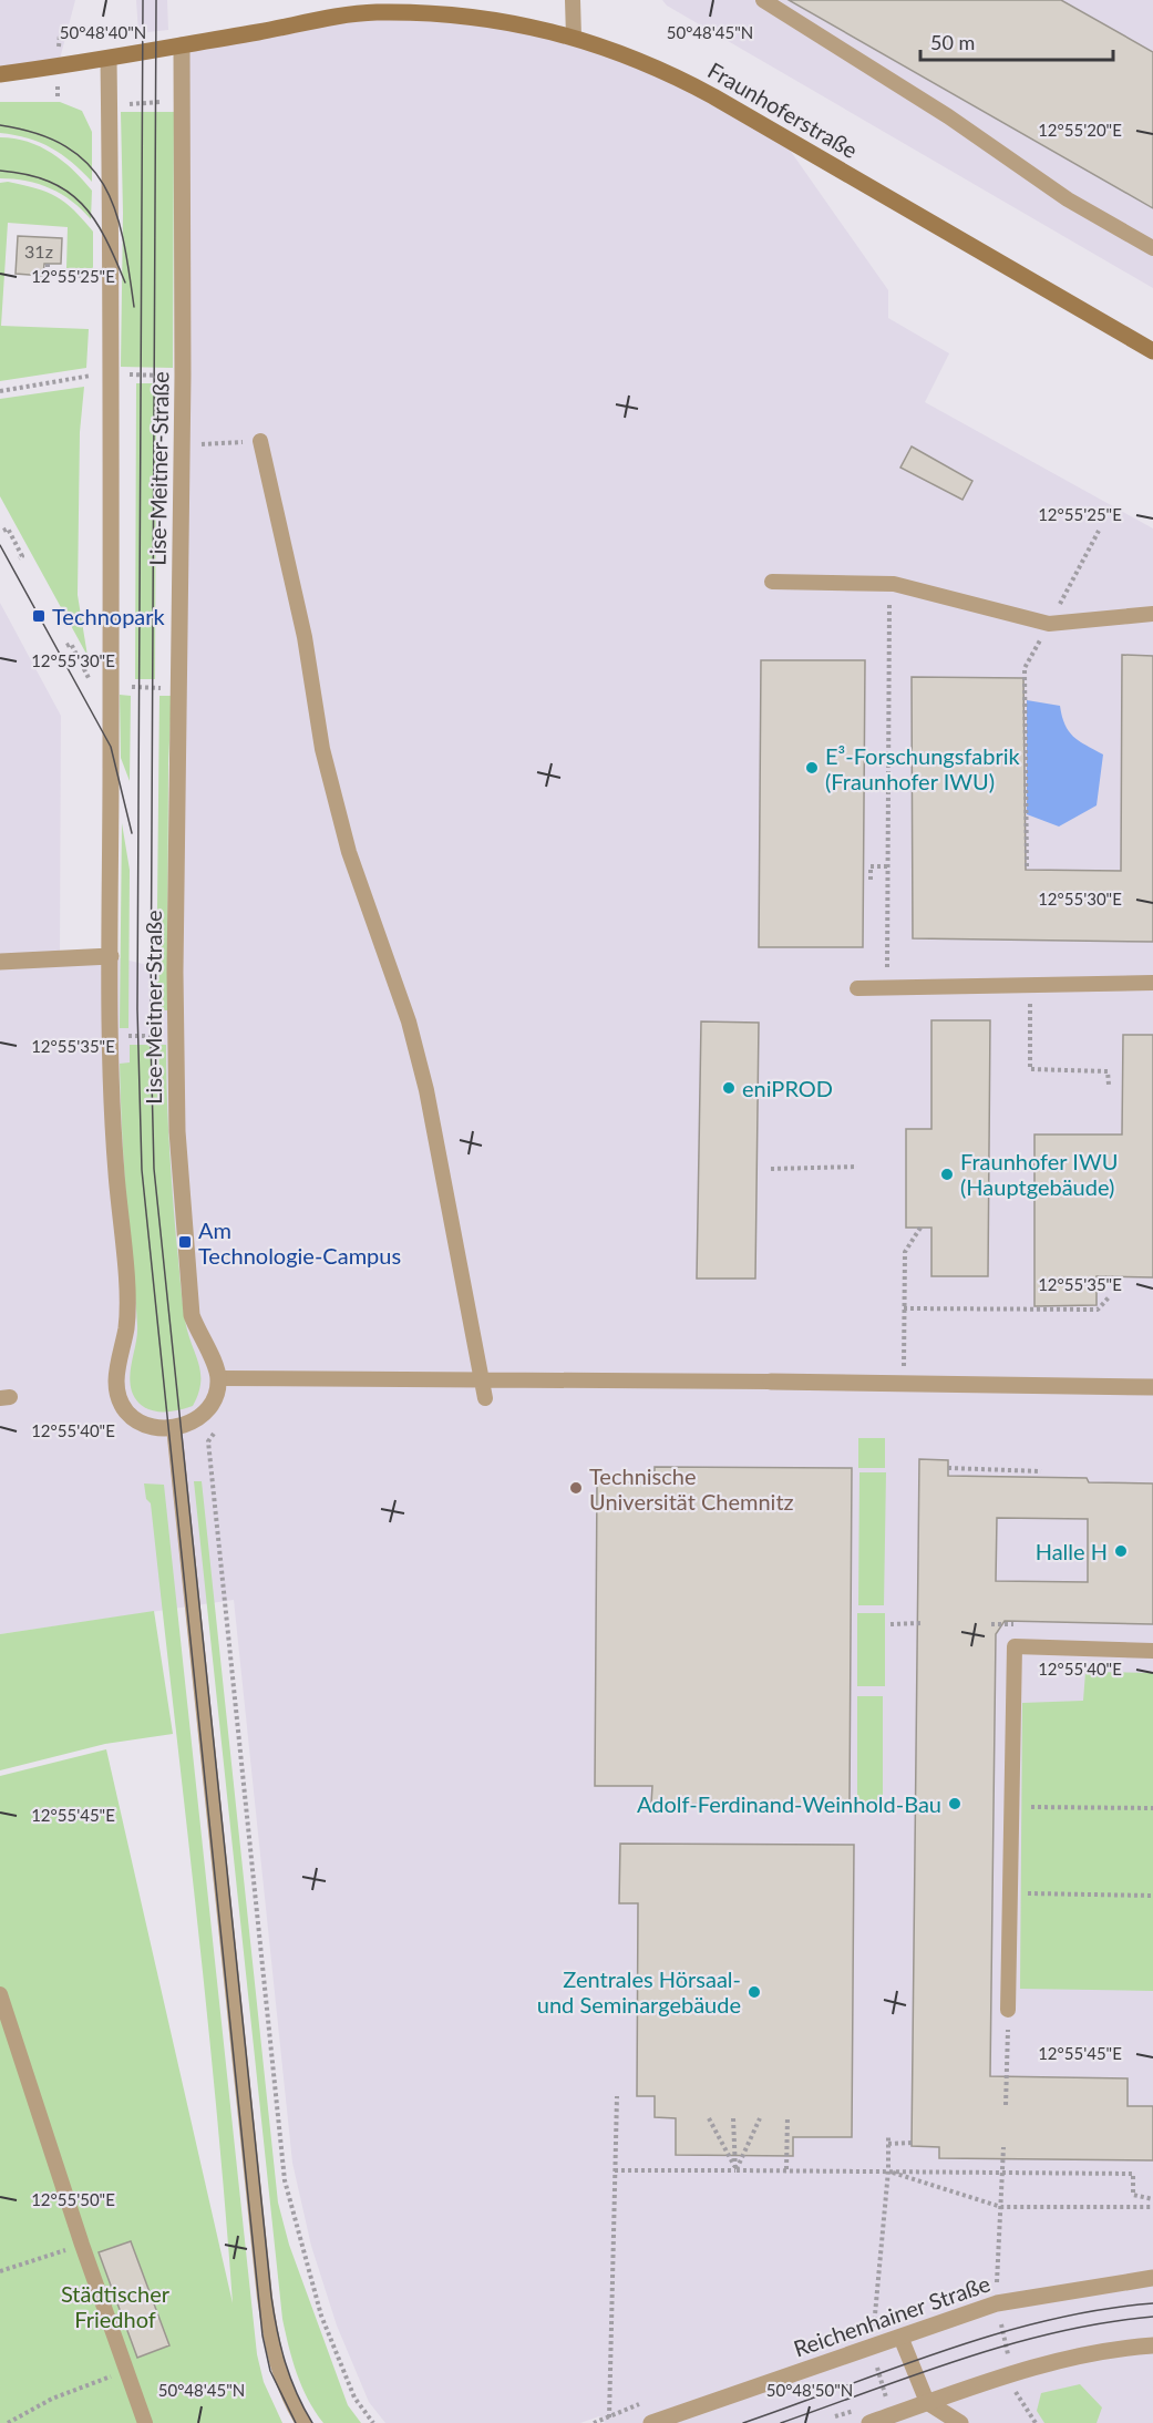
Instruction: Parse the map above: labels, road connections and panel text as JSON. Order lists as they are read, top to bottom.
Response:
{
  "streets": {
    "main road": ["Fraunhoferstraße"],
    "street": ["Lise-Meitner-Straße", "Reichenhainer Straße"]
  },
  "crossings": [
    ["Fraunhoferstraße", "Lise-Meitner-Straße"]
  ],
  "parks": ["Städtischer Friedhof"],
  "places": {
    "transit": ["Technopark", "Am Technologie-Campus"],
    "other": [
      "E³-Forschungsfabrik (Fraunhofer IWU)",
      "eniPROD",
      "Fraunhofer IWU (Hauptgebäude)",
      "Technische Universität Chemnitz",
      "Halle H",
      "Adolf-Ferdinand-Weinhold-Bau",
      "Zentrales Hörsaal- und Seminargebäude"
    ]
  },
  "house_numbers": ["31z"],
  "scale_bar": "50 m",
  "coordinates": [
    "50°48'40\"N",
    "50°48'45\"N",
    "12°55'20\"E",
    "12°55'25\"E",
    "12°55'30\"E",
    "12°55'35\"E",
    "12°55'40\"E",
    "12°55'45\"E",
    "12°55'50\"E",
    "50°48'50\"N"
  ]
}
